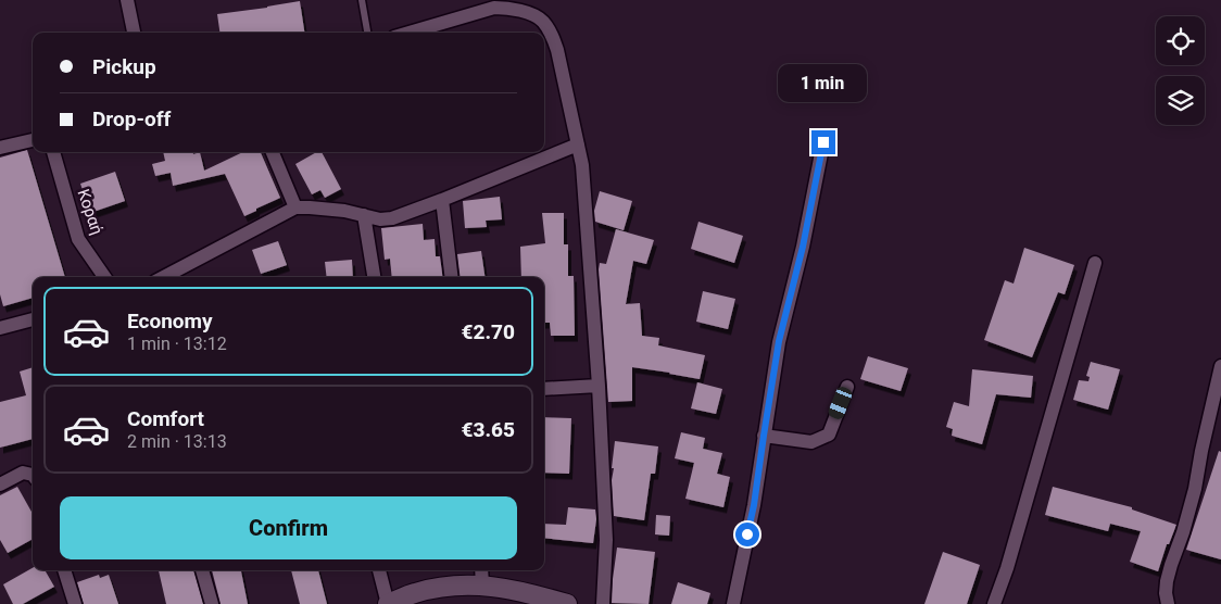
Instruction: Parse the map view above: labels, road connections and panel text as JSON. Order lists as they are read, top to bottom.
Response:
{
  "streets": {
    "street": ["Κοραή"]
  },
  "page": {
    "banner": ["Pickup", "Drop-off"],
    "bubble": "1 min",
    "list": [
      {
        "name": "Economy",
        "note": "1 min · 13:12",
        "value": "€2.70"
      },
      {
        "name": "Comfort",
        "note": "2 min · 13:13",
        "value": "€3.65"
      }
    ],
    "buttons": "Confirm"
  }
}
